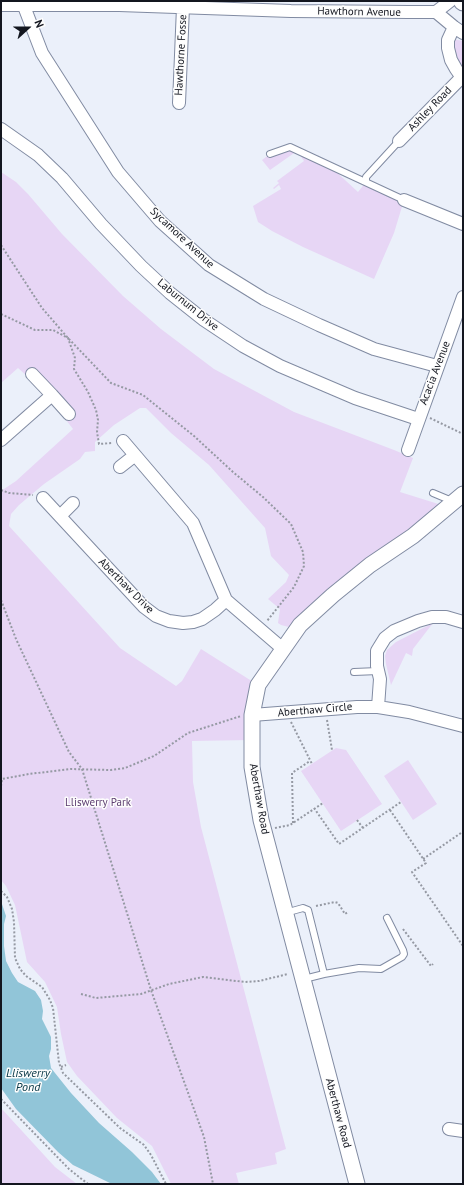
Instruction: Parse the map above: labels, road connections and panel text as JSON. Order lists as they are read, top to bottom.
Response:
{
  "streets": {
    "street": [
      "Hawthorn Avenue",
      "Hawthorne Fosse",
      "Ashley Road",
      "Sycamore Avenue",
      "Laburnum Drive",
      "Acacia Avenue",
      "Aberthaw Drive",
      "Aberthaw Circle",
      "Aberthaw Road"
    ]
  },
  "crossings": [
    ["Hawthorn Avenue", "Hawthorne Fosse"],
    ["Hawthorn Avenue", "Sycamore Avenue"],
    ["Sycamore Avenue", "Acacia Avenue"],
    ["Laburnum Drive", "Acacia Avenue"],
    ["Aberthaw Circle", "Aberthaw Road"]
  ],
  "water": ["Lliswerry Pond"],
  "parks": ["Lliswerry Park"],
  "north": "right"
}
